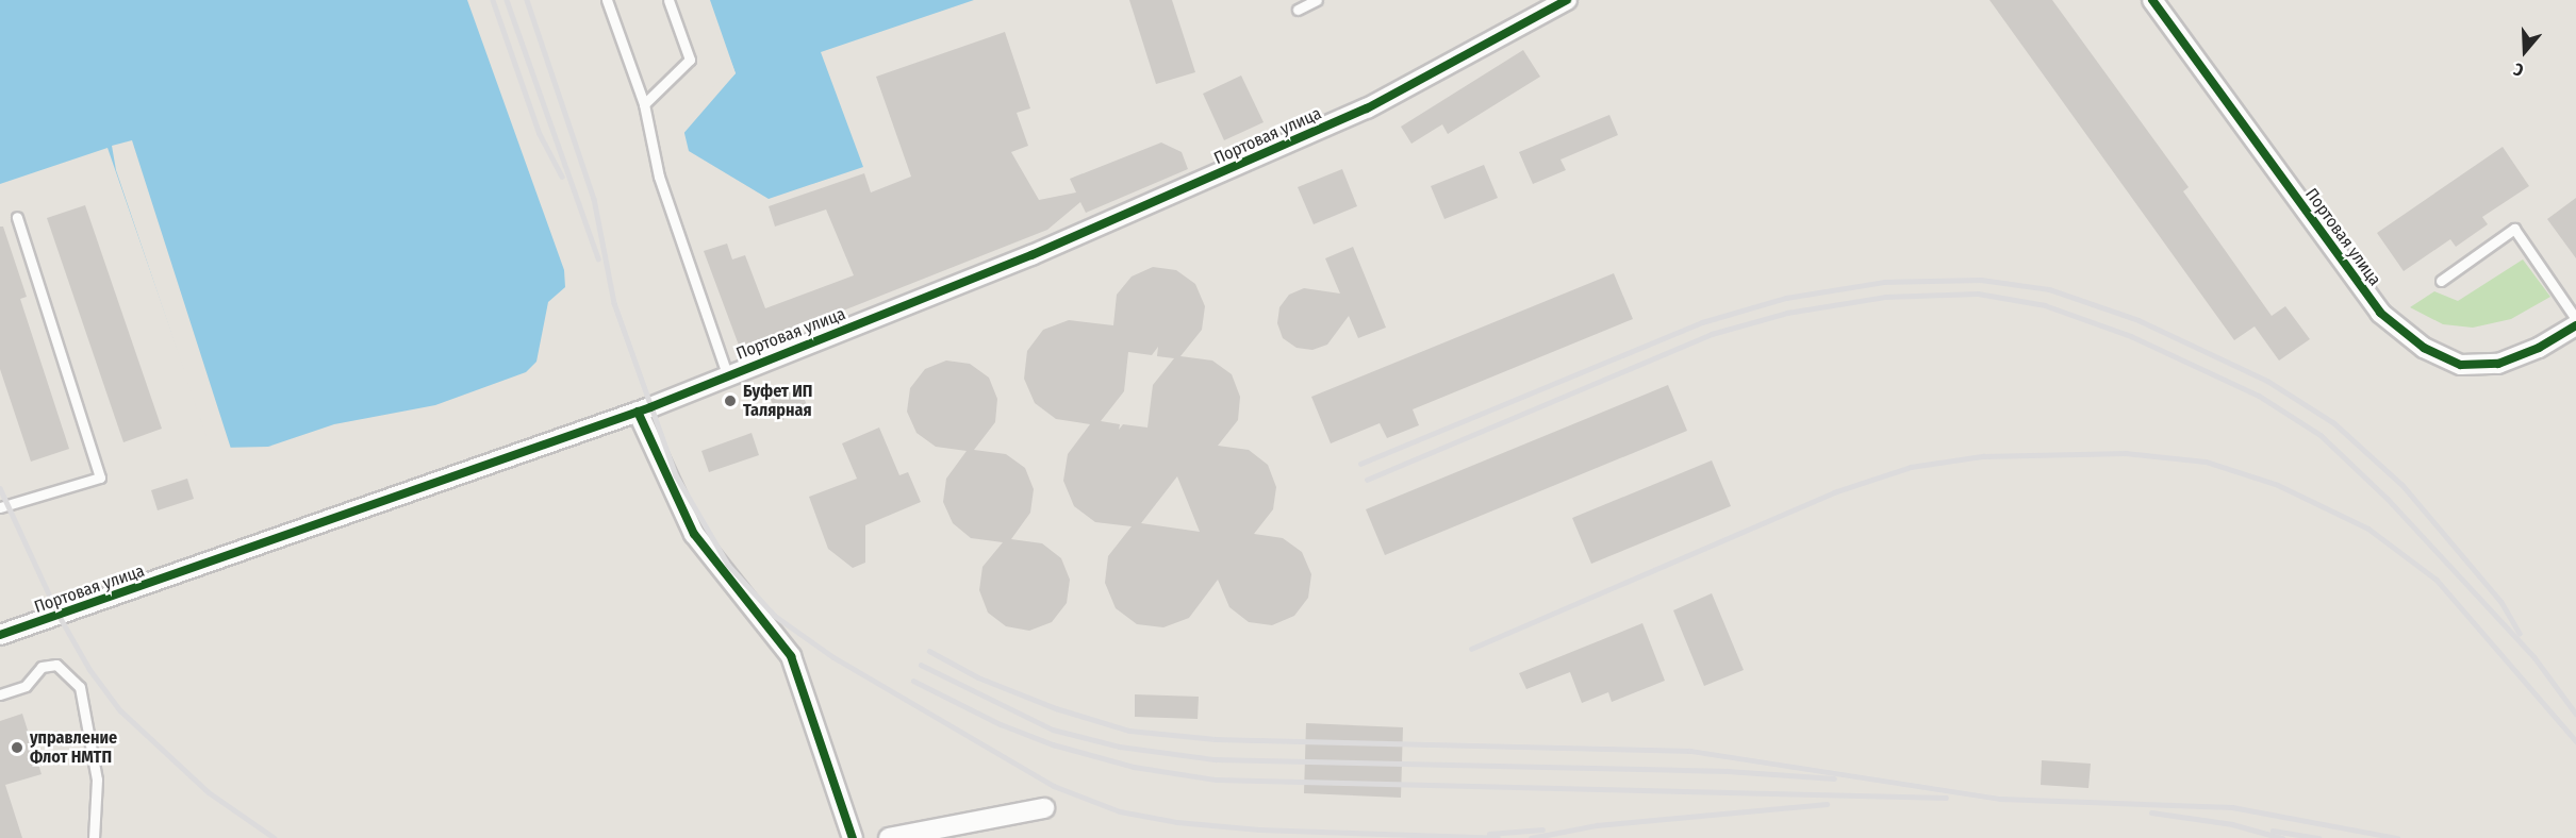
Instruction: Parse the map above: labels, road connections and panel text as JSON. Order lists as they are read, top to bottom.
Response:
{
  "streets": {
    "street": ["Портовая улица"]
  },
  "places": ["Буфет ИП Талярная", "управление Флот НМТП"],
  "north": "bottom"
}
